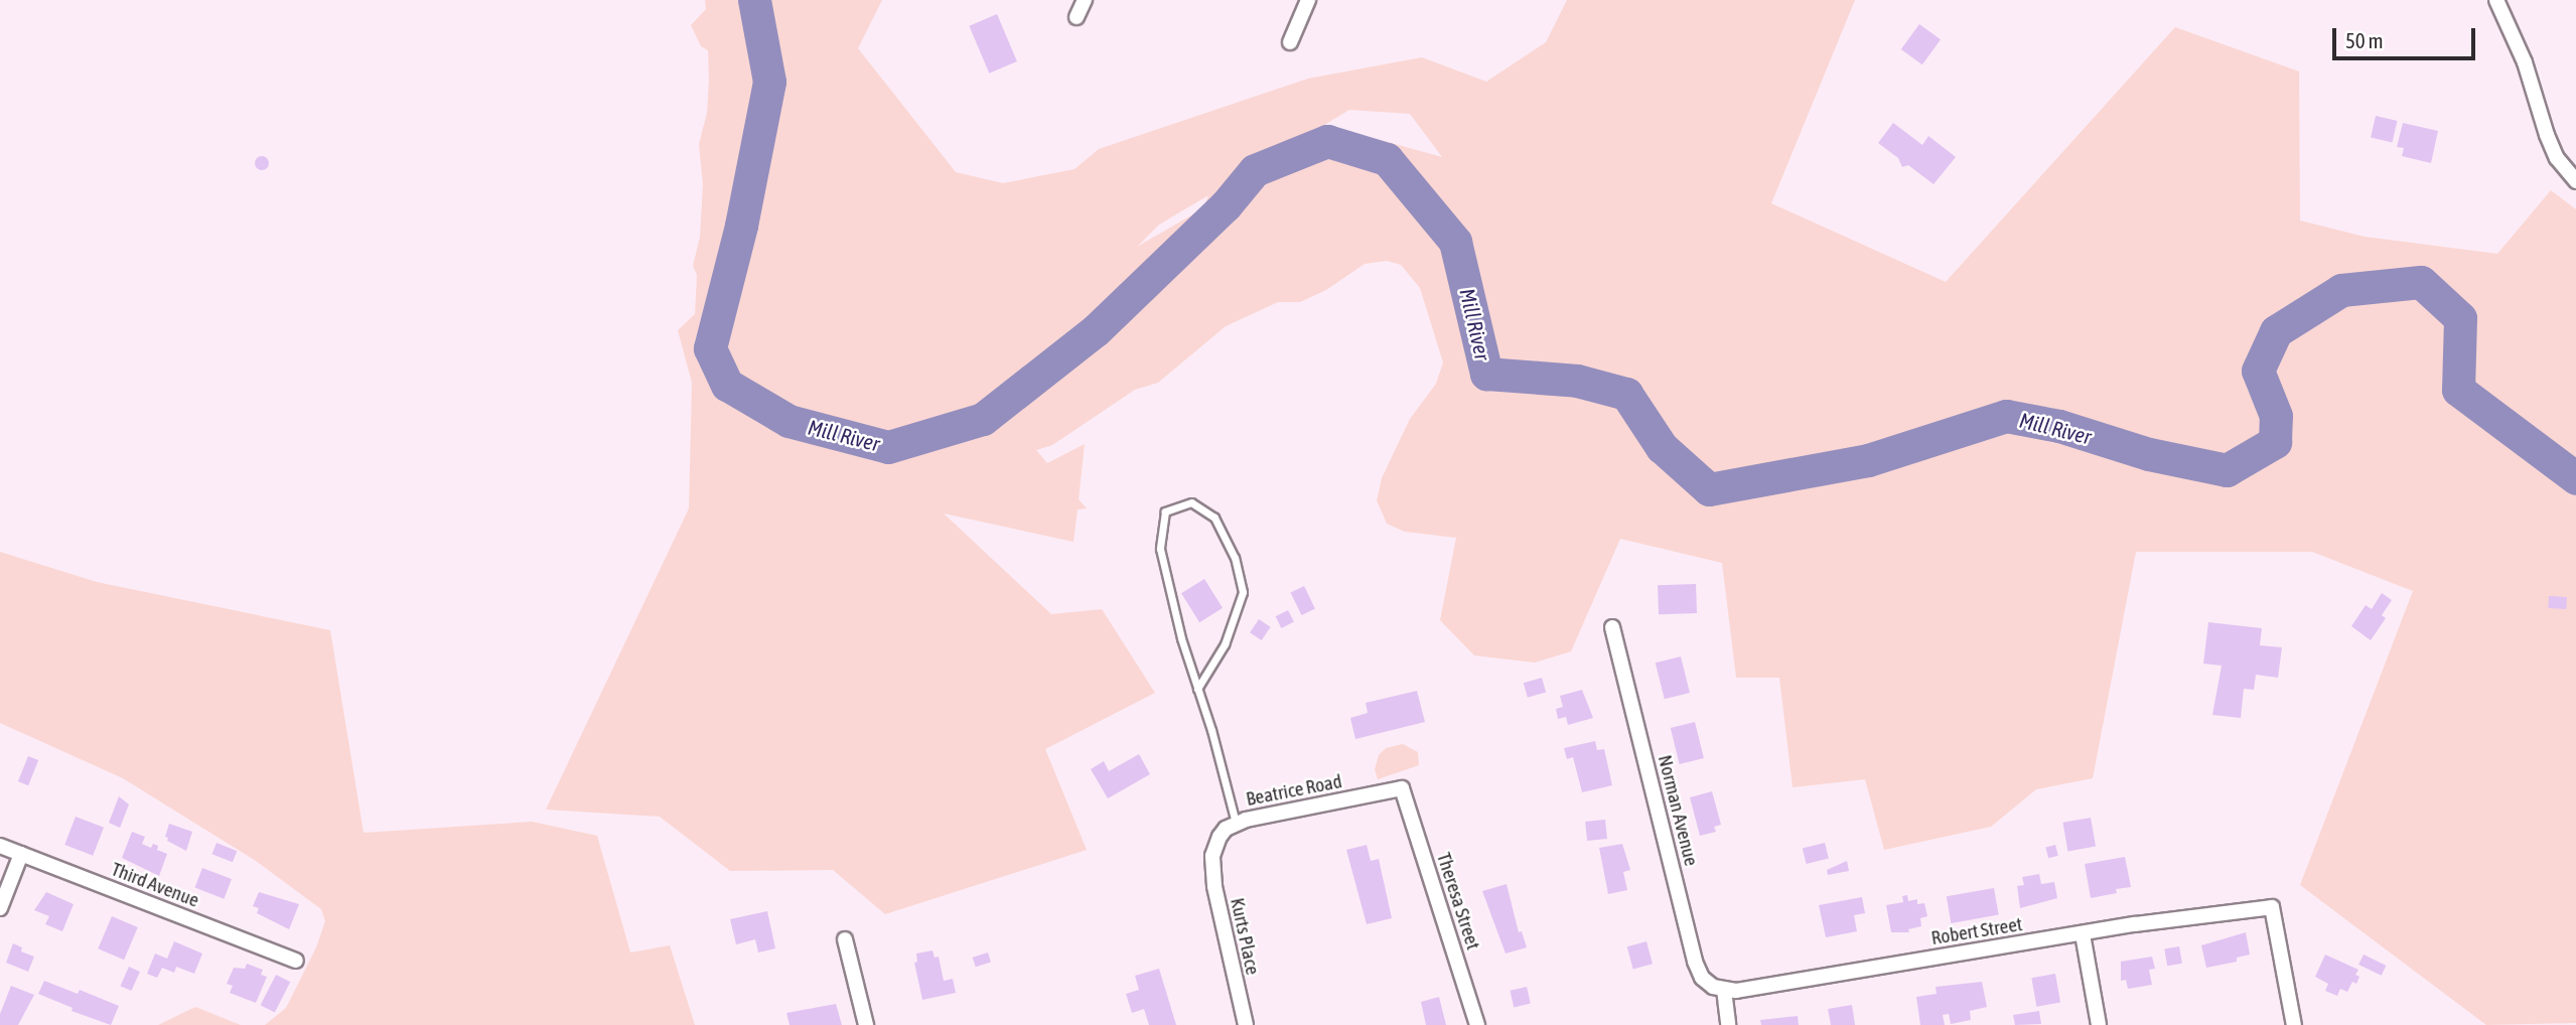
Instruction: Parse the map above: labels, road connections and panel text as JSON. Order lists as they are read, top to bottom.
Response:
{
  "streets": {
    "street": [
      "Beatrice Road",
      "Norman Avenue",
      "Third Avenue",
      "Theresa Street",
      "Robert Street",
      "Kurts Place"
    ]
  },
  "crossings": [
    ["Beatrice Road", "Theresa Street"],
    ["Beatrice Road", "Kurts Place"],
    ["Norman Avenue", "Robert Street"]
  ],
  "water": ["Mill River"],
  "scale_bar": "50 m"
}
